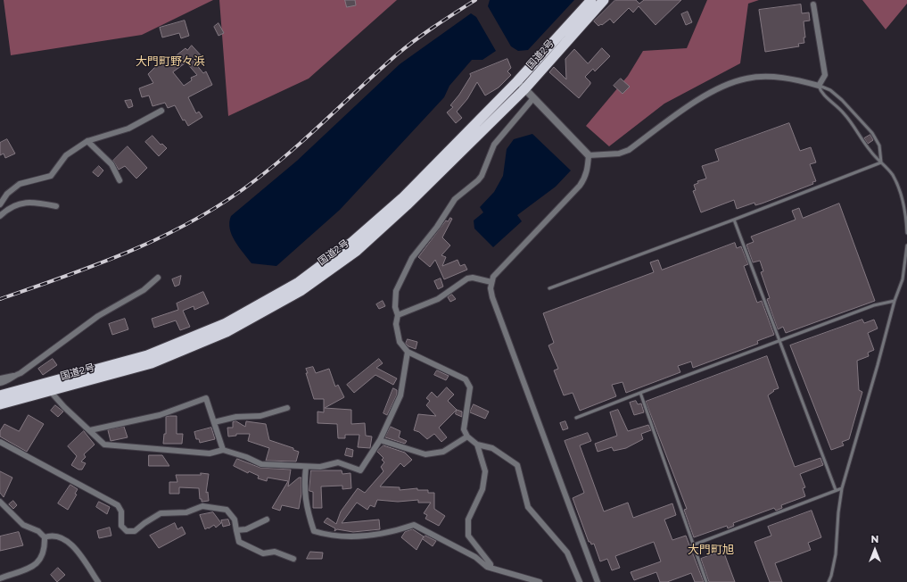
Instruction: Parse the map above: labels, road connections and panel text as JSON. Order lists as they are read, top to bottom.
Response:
{
  "streets": {
    "highway": ["国道2号"]
  },
  "districts": ["大門町野々浜", "大門町旭"],
  "north": "top"
}
